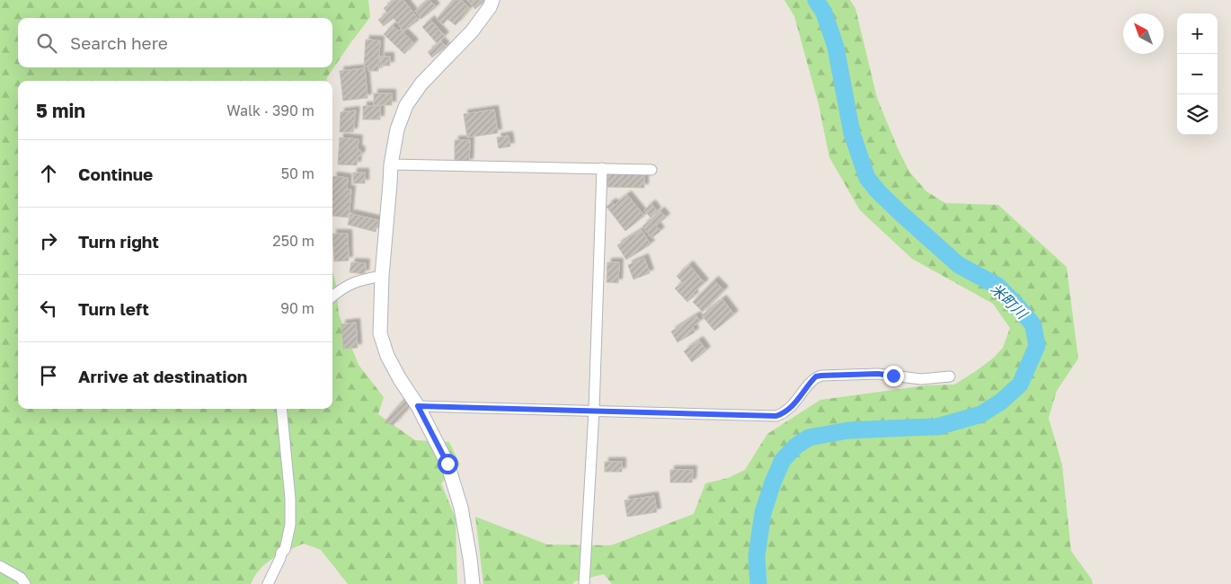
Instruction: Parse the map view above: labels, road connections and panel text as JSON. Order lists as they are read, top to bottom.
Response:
{
  "water": ["米町川"],
  "north": "top left",
  "page": {
    "map_buttons": ["+", "−"],
    "search": "Search here",
    "heading": ["5 min", "Walk · 390 m"],
    "list": [
      ["Continue", "50 m"],
      ["Turn right", "250 m"],
      ["Turn left", "90 m"],
      "Arrive at destination"
    ]
  }
}
